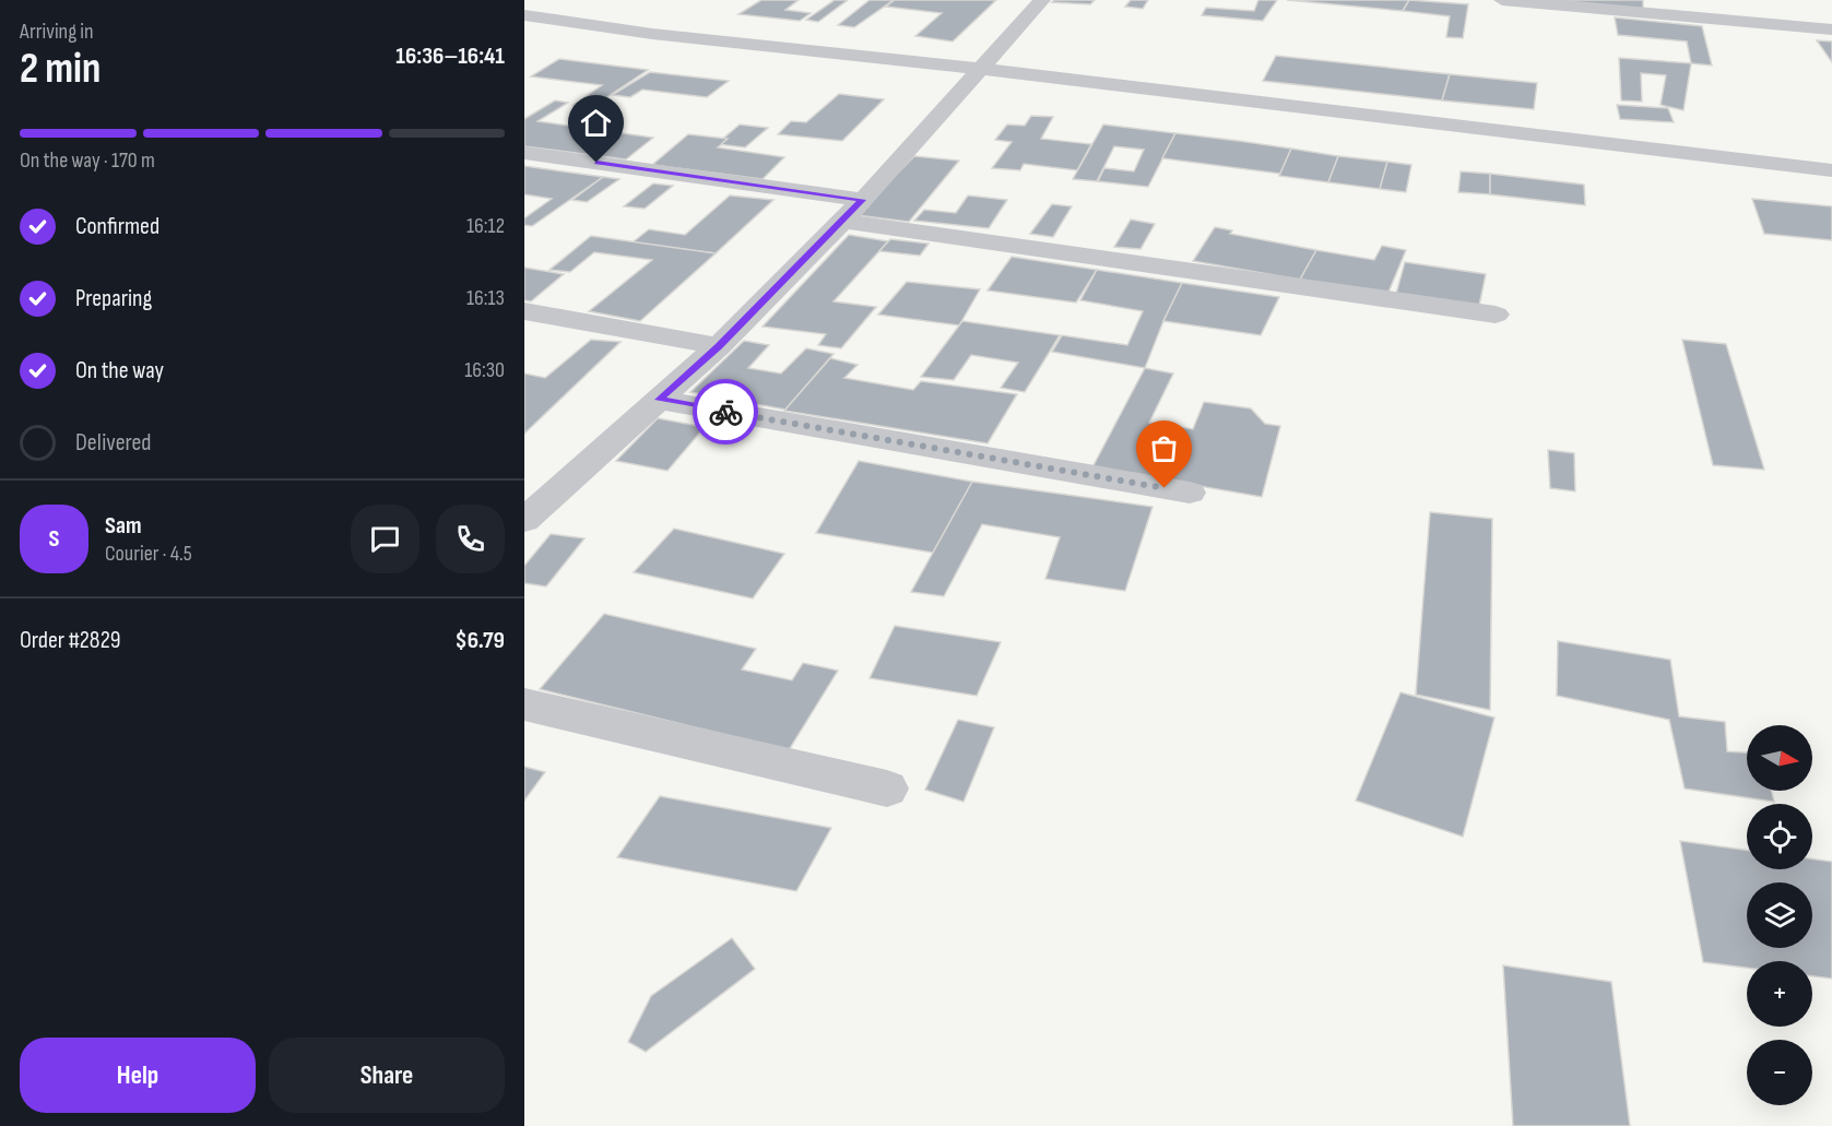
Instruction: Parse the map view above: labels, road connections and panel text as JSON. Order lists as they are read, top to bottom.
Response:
{
  "north": "right",
  "page": {
    "heading": ["2 min", "Arriving in", "16:36–16:41"],
    "panel": [
      "Sam",
      "Courier · 4.5",
      "Order #2829",
      "$6.79"
    ],
    "bar": "On the way · 170 m",
    "list": [
      ["Confirmed", "16:12"],
      ["Preparing", "16:13"],
      ["On the way", "16:30"],
      "Delivered"
    ],
    "round": "S",
    "map_buttons": ["+", "−"],
    "buttons": ["Help", "Share"]
  }
}
